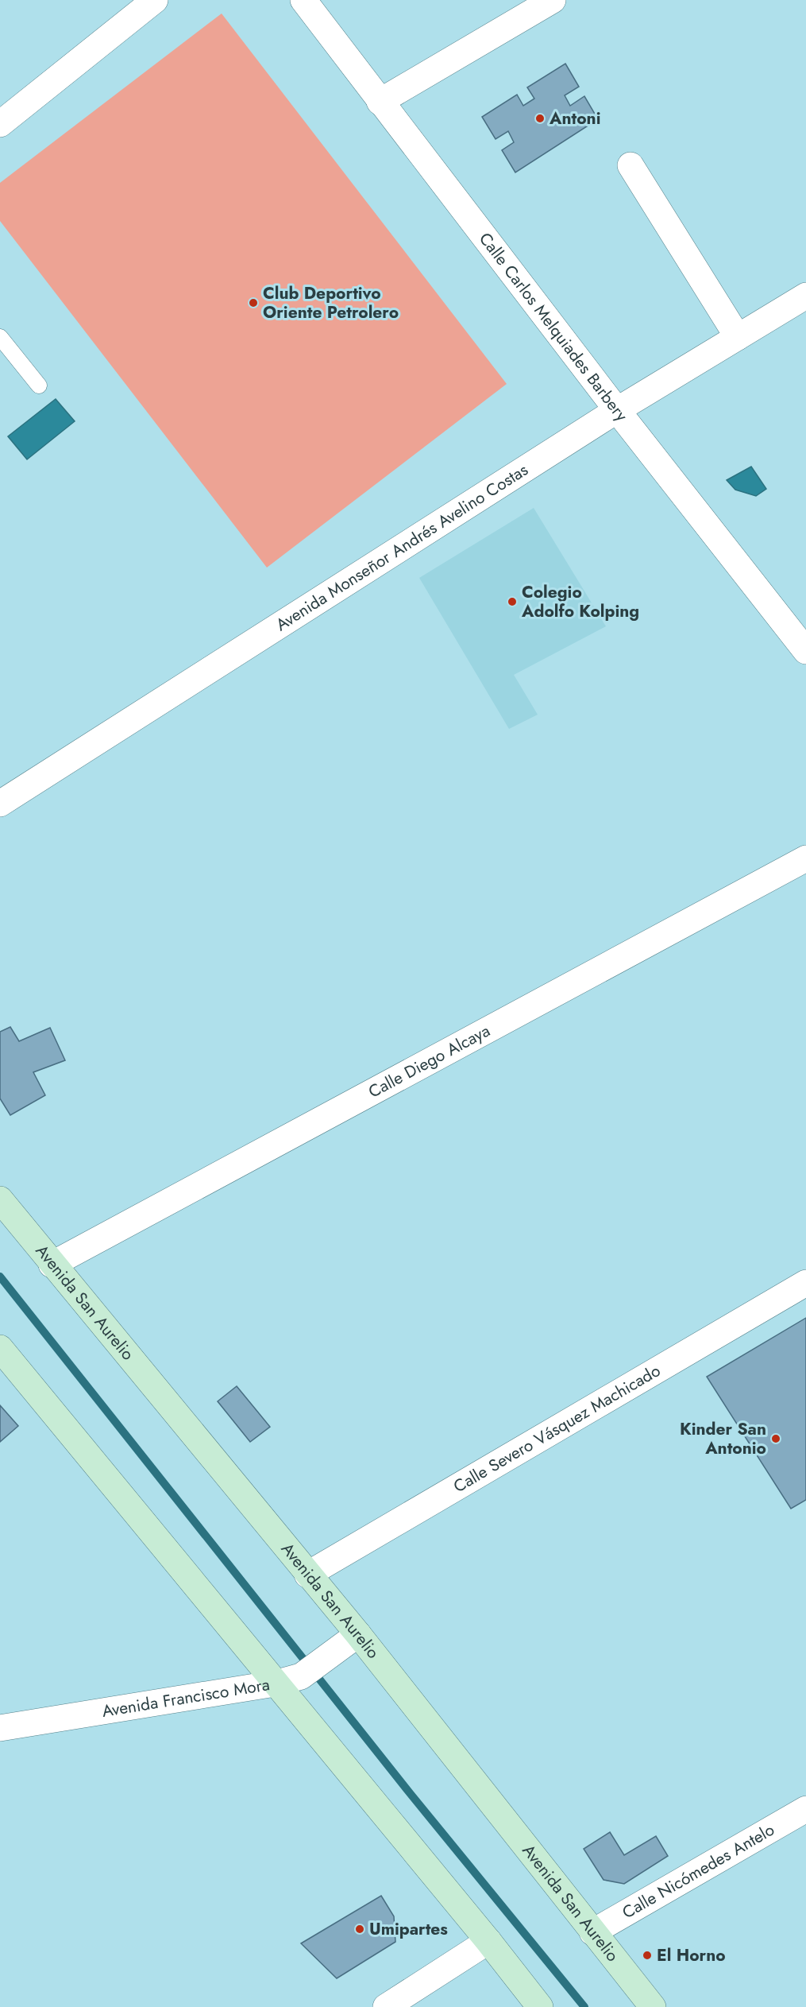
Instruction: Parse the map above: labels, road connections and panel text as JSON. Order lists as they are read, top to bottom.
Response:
{
  "streets": {
    "main road": ["Avenida San Aurelio"],
    "street": [
      "Calle Carlos Melquiades Barbery",
      "Avenida Monseñor Andrés Avelino Costas",
      "Calle Diego Alcaya",
      "Calle Severo Vásquez Machicado",
      "Avenida Francisco Mora",
      "Calle Nicómedes Antelo"
    ]
  },
  "crossings": [
    ["Calle Carlos Melquiades Barbery", "Avenida Monseñor Andrés Avelino Costas"],
    ["Calle Diego Alcaya", "Avenida San Aurelio"],
    ["Avenida San Aurelio", "Calle Severo Vásquez Machicado"],
    ["Avenida San Aurelio", "Avenida Francisco Mora"],
    ["Avenida San Aurelio", "Calle Nicómedes Antelo"]
  ],
  "places": [
    "Antoni",
    "Club Deportivo Oriente Petrolero",
    "Colegio Adolfo Kolping",
    "Kinder San Antonio",
    "Umipartes",
    "El Horno"
  ]
}
